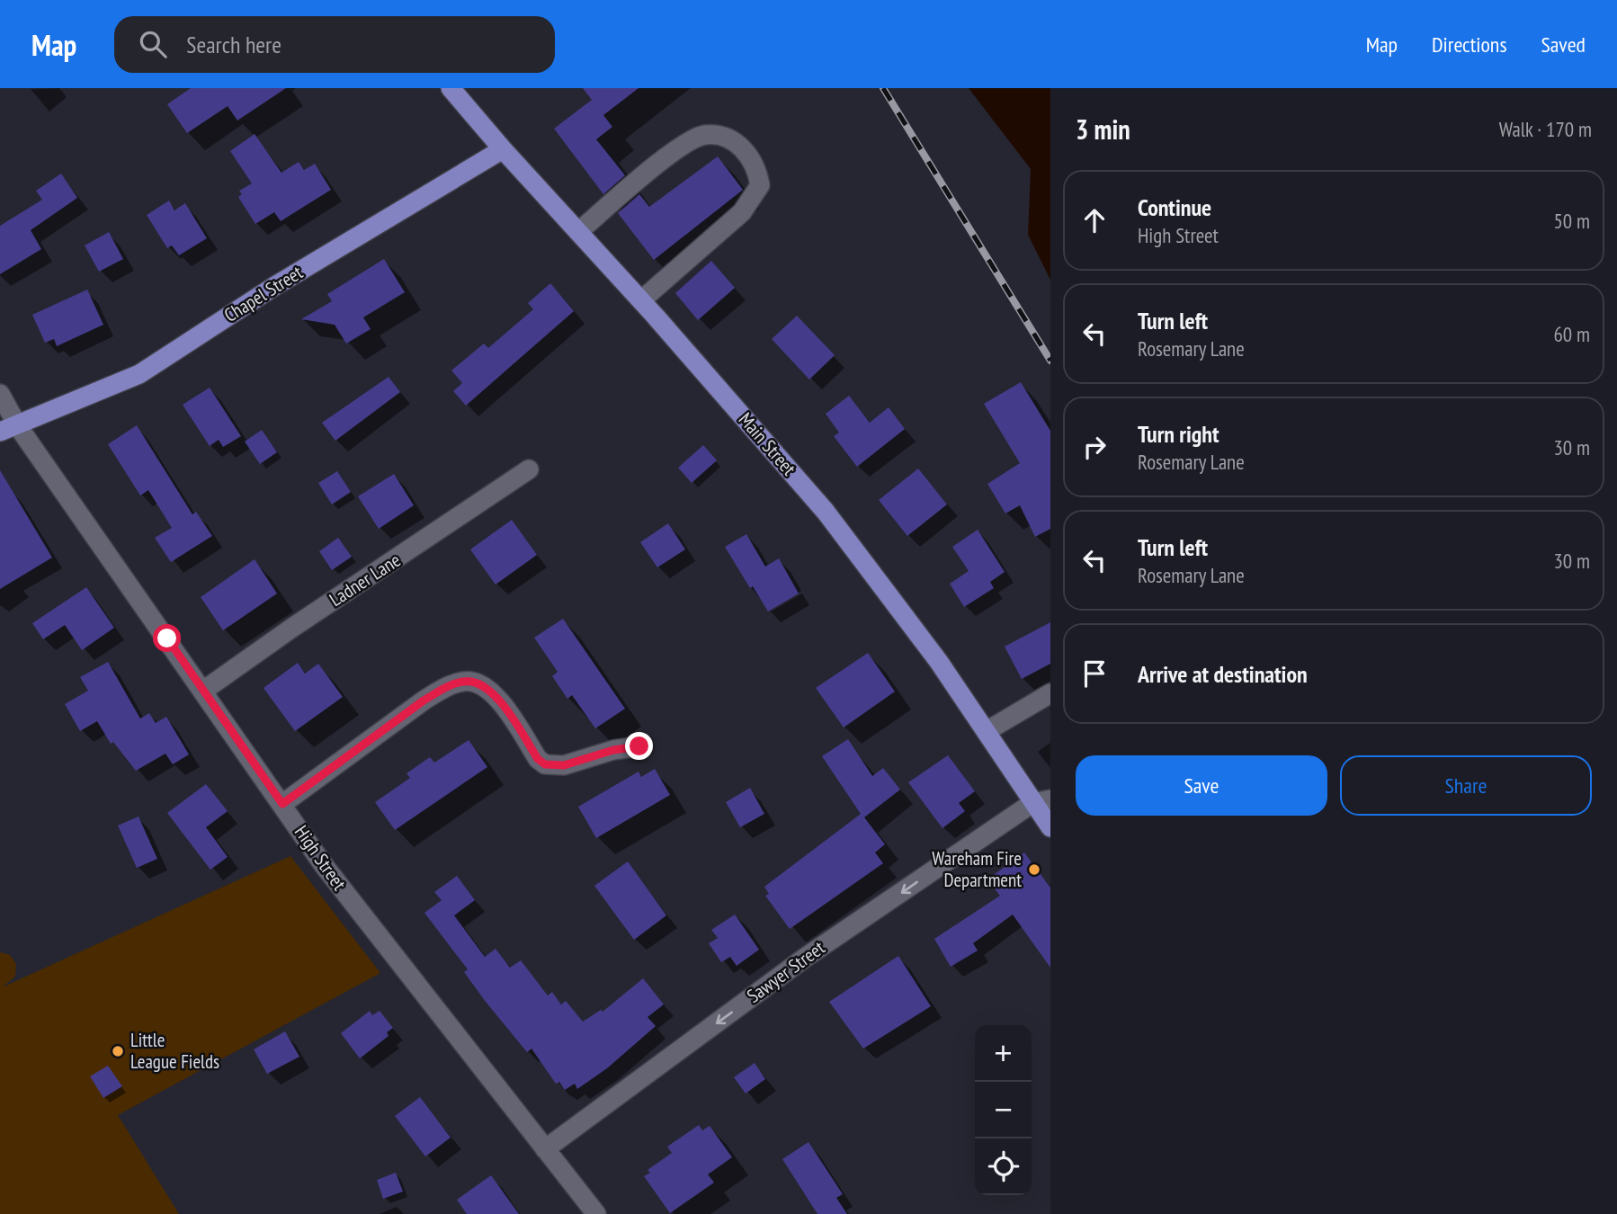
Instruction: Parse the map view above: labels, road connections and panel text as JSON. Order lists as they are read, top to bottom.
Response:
{
  "streets": {
    "main road": ["Chapel Street", "Main Street"],
    "street": ["Ladner Lane", "High Street", "Sawyer Street"]
  },
  "crossings": [
    ["Chapel Street", "Main Street"],
    ["Chapel Street", "High Street"],
    ["Main Street", "Sawyer Street"],
    ["Ladner Lane", "High Street"],
    ["High Street", "Sawyer Street"]
  ],
  "one_way": ["Sawyer Street"],
  "places": ["Wareham Fire Department", "Little League Fields"],
  "page": {
    "header": "Map",
    "search": "Search here",
    "nav": ["Map", "Directions", "Saved"],
    "heading": ["3 min", "Walk · 170 m"],
    "list": [
      ["Continue", "High Street", "50 m"],
      ["Turn left", "Rosemary Lane", "60 m"],
      ["Turn right", "Rosemary Lane", "30 m"],
      ["Turn left", "Rosemary Lane", "30 m"],
      "Arrive at destination"
    ],
    "buttons": ["Save", "Share"],
    "map_buttons": ["+", "−"]
  }
}
